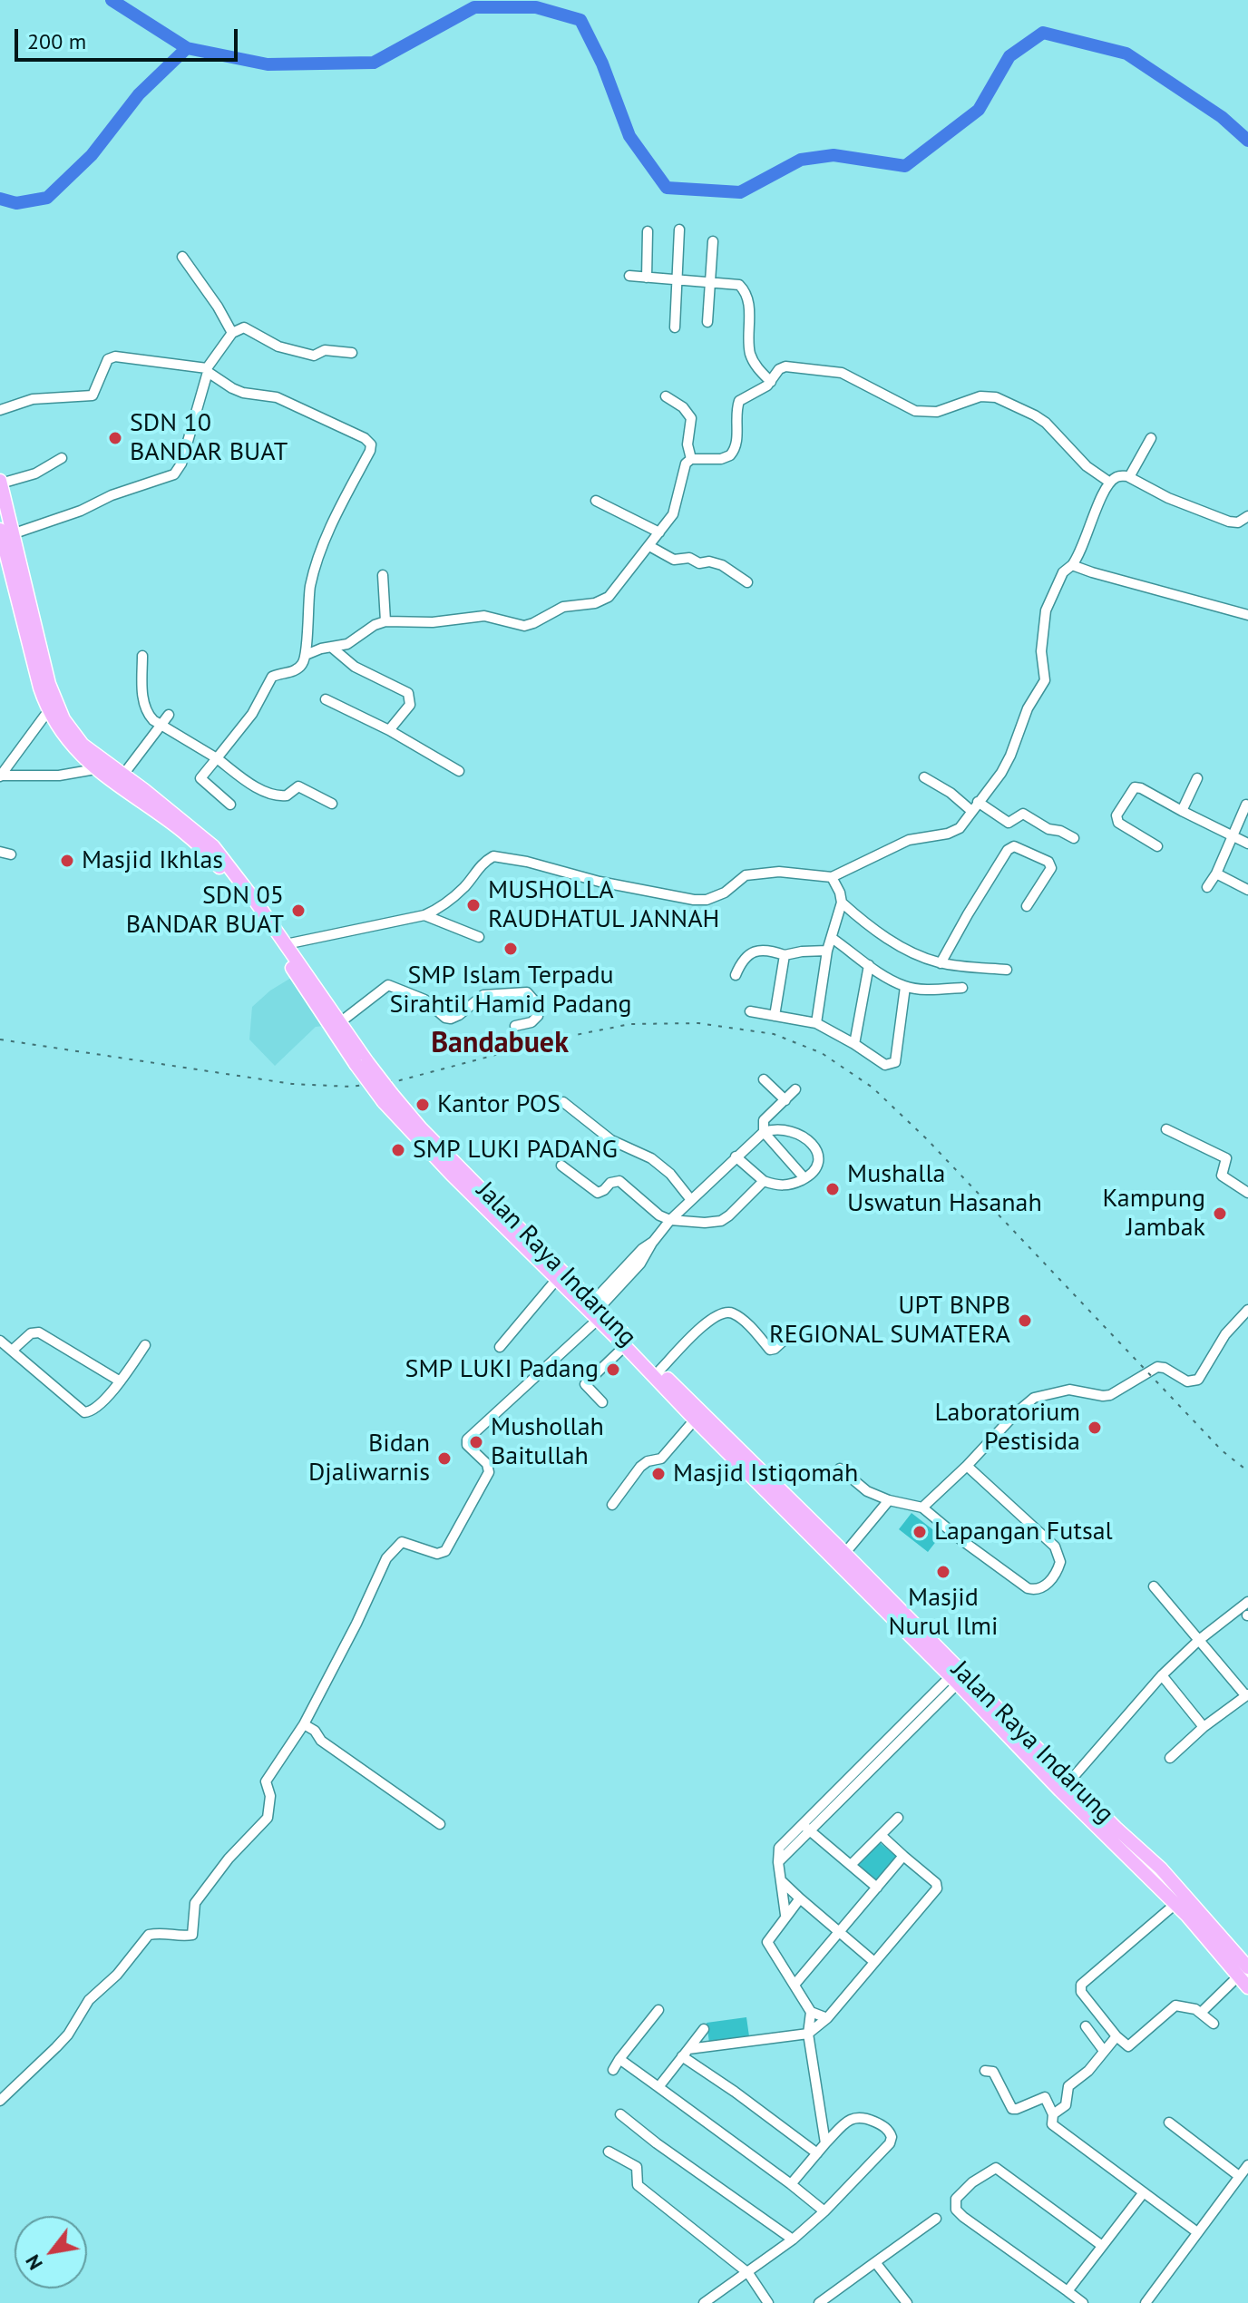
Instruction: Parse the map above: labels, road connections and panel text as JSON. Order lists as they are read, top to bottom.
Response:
{
  "streets": {
    "highway": ["Jalan Raya Indarung"]
  },
  "districts": ["Bandabuek"],
  "places": [
    "SDN 10 BANDAR BUAT",
    "Masjid Ikhlas",
    "MUSHOLLA RAUDHATUL JANNAH",
    "SDN 05 BANDAR BUAT",
    "SMP Islam Terpadu Sirahtil Hamid Padang",
    "Kantor POS",
    "SMP LUKI PADANG",
    "Mushalla Uswatun Hasanah",
    "Kampung Jambak",
    "UPT BNPB REGIONAL SUMATERA",
    "SMP LUKI Padang",
    "Laboratorium Pestisida",
    "Mushollah Baitullah",
    "Bidan Djaliwarnis",
    "Masjid Istiqomah",
    "Lapangan Futsal",
    "Masjid Nurul Ilmi"
  ],
  "scale_bar": "200 m",
  "north": "bottom left"
}
